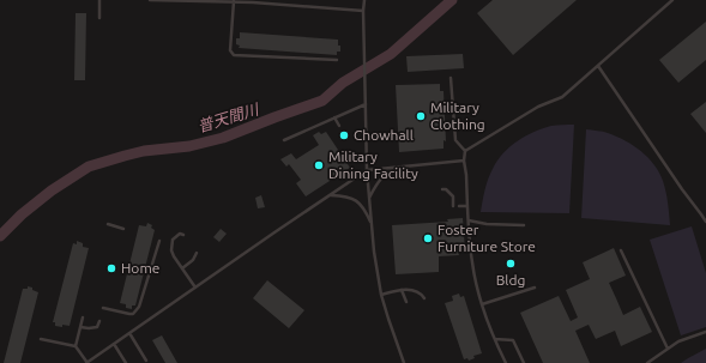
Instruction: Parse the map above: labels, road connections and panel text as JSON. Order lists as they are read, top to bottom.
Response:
{
  "water": ["普天間川"],
  "places": [
    "Military Clothing",
    "Chowhall",
    "Military Dining Facility",
    "Foster Furniture Store",
    "Bldg",
    "Home"
  ]
}
